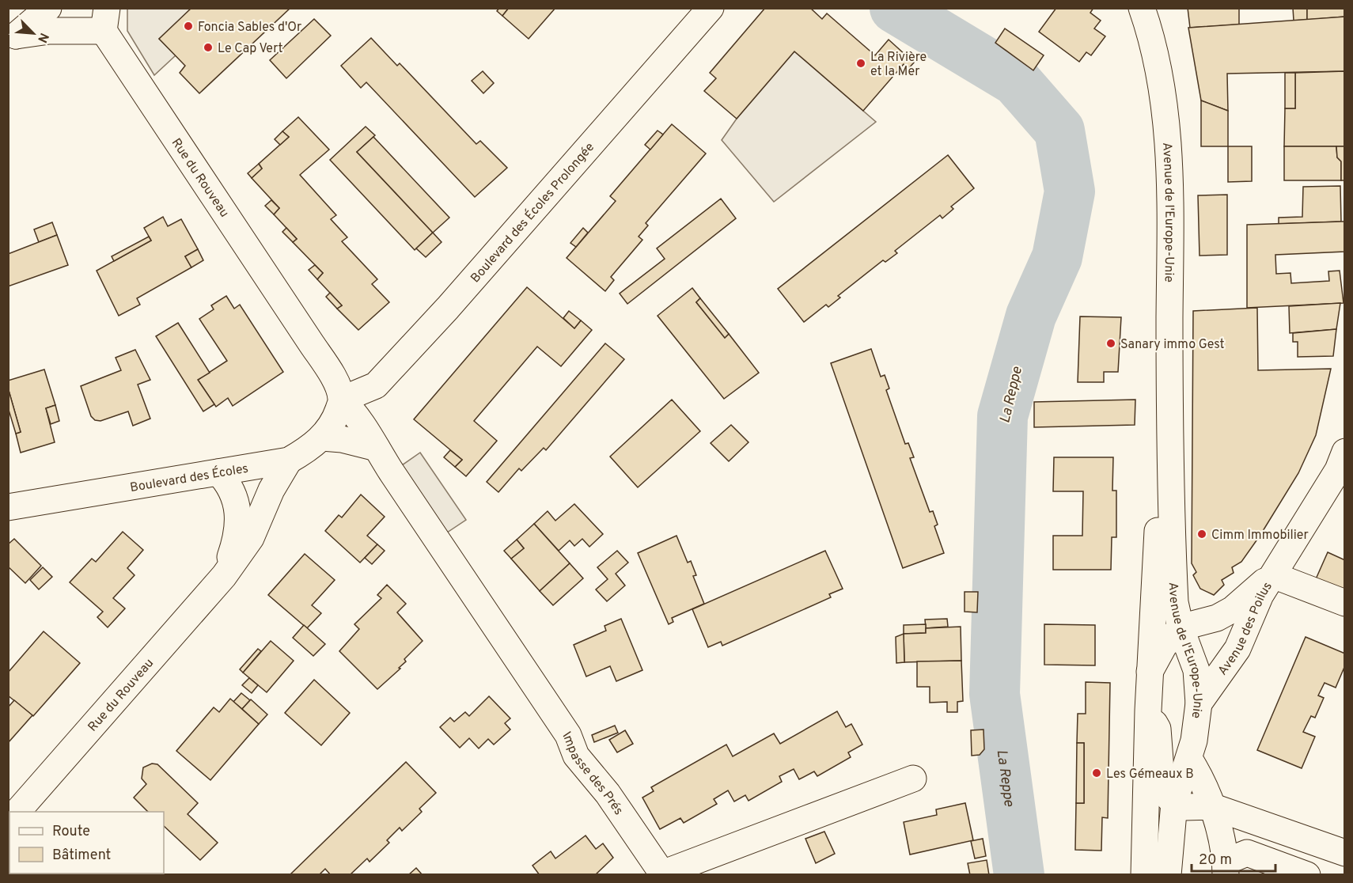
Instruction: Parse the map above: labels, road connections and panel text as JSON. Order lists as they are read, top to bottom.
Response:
{
  "streets": {
    "street": [
      "Rue du Rouveau",
      "Boulevard des Écoles Prolongée",
      "Avenue de l'Europe-Unie",
      "Boulevard des Écoles",
      "Avenue des Poilus",
      "Impasse des Prés"
    ]
  },
  "crossings": [
    ["Rue du Rouveau", "Boulevard des Écoles Prolongée"],
    ["Rue du Rouveau", "Boulevard des Écoles"],
    ["Rue du Rouveau", "Impasse des Prés"],
    ["Boulevard des Écoles Prolongée", "Boulevard des Écoles"],
    ["Boulevard des Écoles Prolongée", "Impasse des Prés"],
    ["Avenue de l'Europe-Unie", "Avenue des Poilus"],
    ["Boulevard des Écoles", "Impasse des Prés"]
  ],
  "water": ["La Reppe"],
  "places": [
    "Foncia Sables d'Or",
    "Le Cap Vert",
    "La Rivière et la Mer",
    "Sanary immo Gest",
    "Cimm Immobilier",
    "Les Gémeaux B"
  ],
  "legend": ["Route", "Bâtiment"],
  "scale_bar": "20 m",
  "north": "bottom right"
}
